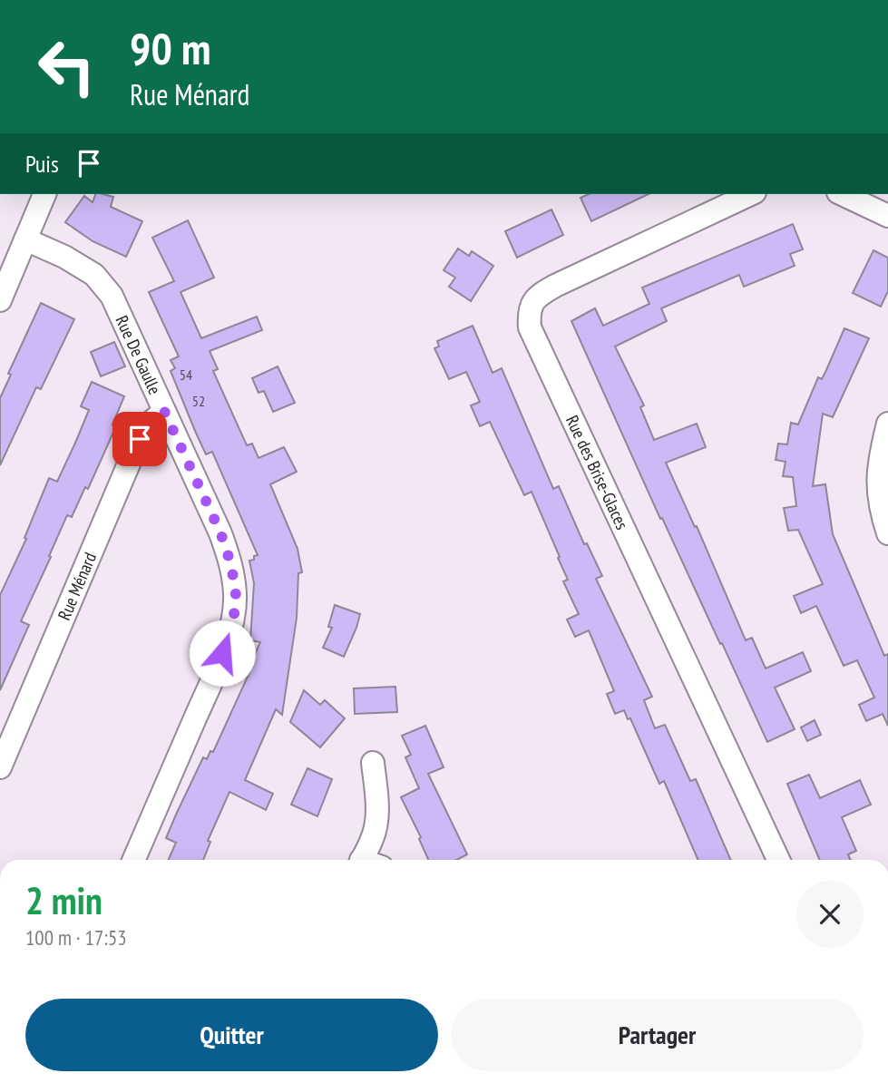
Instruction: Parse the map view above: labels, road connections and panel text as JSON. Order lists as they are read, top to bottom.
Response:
{
  "streets": {
    "street": ["Rue De Gaulle", "Rue des Brise-Glaces", "Rue Ménard"]
  },
  "crossings": [
    ["Rue De Gaulle", "Rue Ménard"]
  ],
  "house_numbers": ["54", "52"],
  "page": {
    "turn": ["90 m", "Rue Ménard"],
    "then": "Puis",
    "heading": ["2 min", "100 m · 17:53"],
    "buttons": ["Quitter", "Partager"]
  }
}
